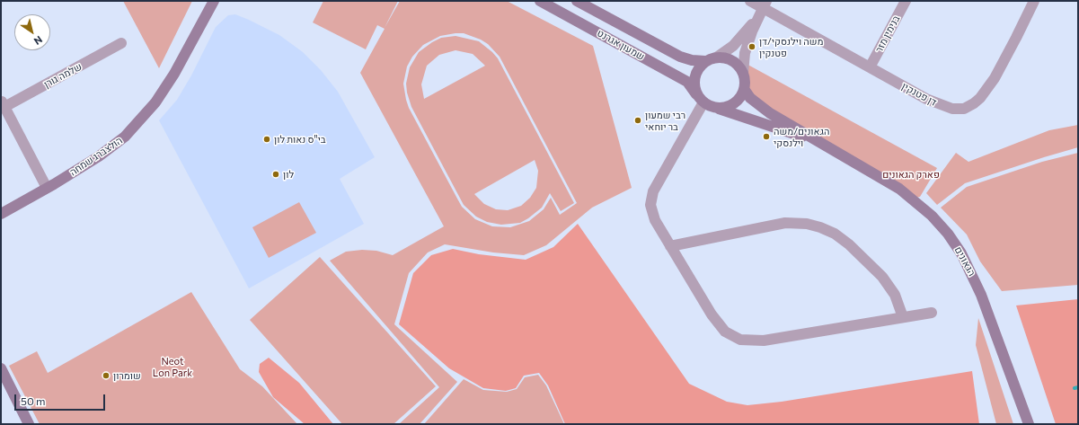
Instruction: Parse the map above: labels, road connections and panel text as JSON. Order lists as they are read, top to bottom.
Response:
{
  "streets": {
    "street": [
      "בנימין מזר",
      "שמעון אגרנט",
      "שלמה גורן",
      "דן פטנקין",
      "הולצברג שמחה",
      "הגאונים"
    ]
  },
  "crossings": [
    ["בנימין מזר", "דן פטנקין"],
    ["שמעון אגרנט", "הגאונים"],
    ["שלמה גורן", "הולצברג שמחה"]
  ],
  "parks": ["פארק הגאונים", "Neot Lon Park"],
  "places": [
    "משה וילנסקי/דן פטנקין",
    "רבי שמעון בר יוחאי",
    "הגאונים/משה וילנסקי",
    "בי\"ס נאות לון",
    "לון",
    "שומרון"
  ],
  "scale_bar": "50 m",
  "north": "bottom right"
}
